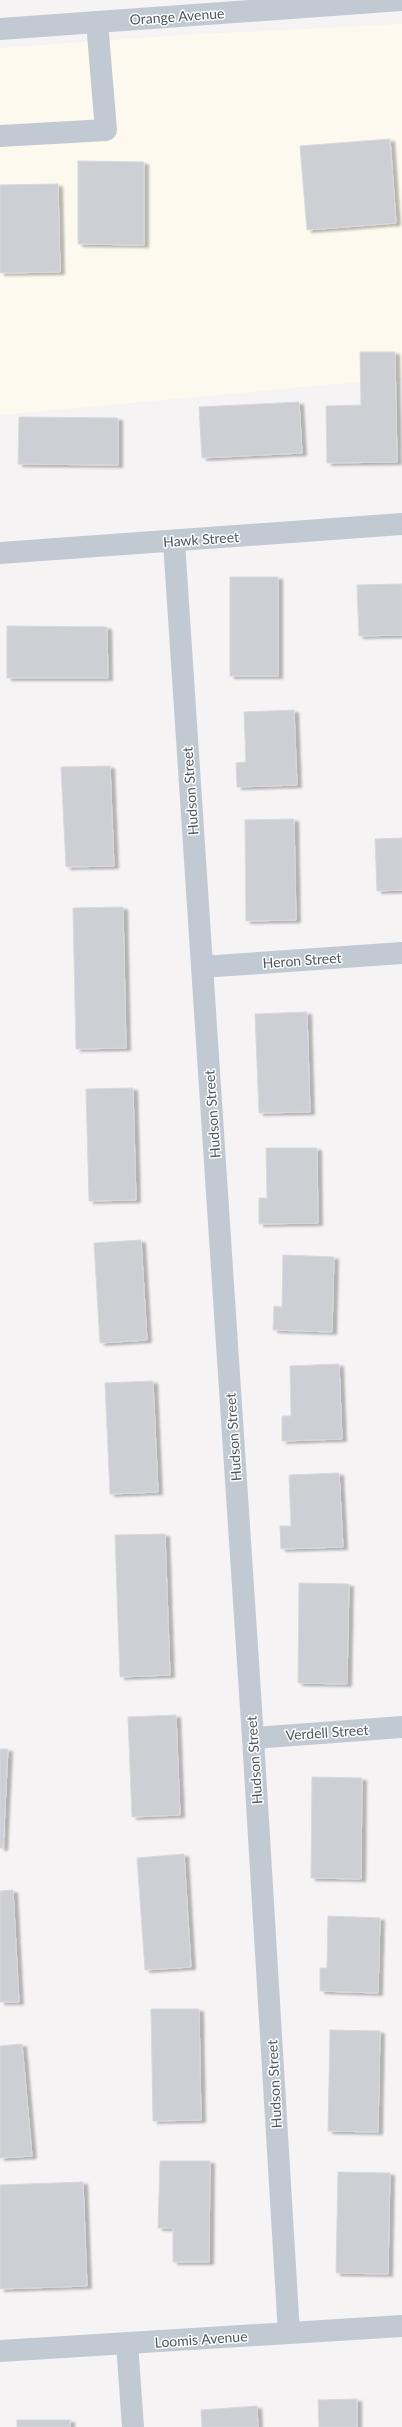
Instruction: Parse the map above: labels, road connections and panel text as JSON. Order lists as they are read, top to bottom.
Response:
{
  "streets": {
    "street": [
      "Orange Avenue",
      "Hawk Street",
      "Hudson Street",
      "Heron Street",
      "Verdell Street",
      "Loomis Avenue"
    ]
  },
  "crossings": [
    ["Hawk Street", "Hudson Street"],
    ["Hudson Street", "Heron Street"],
    ["Hudson Street", "Verdell Street"],
    ["Hudson Street", "Loomis Avenue"]
  ]
}
